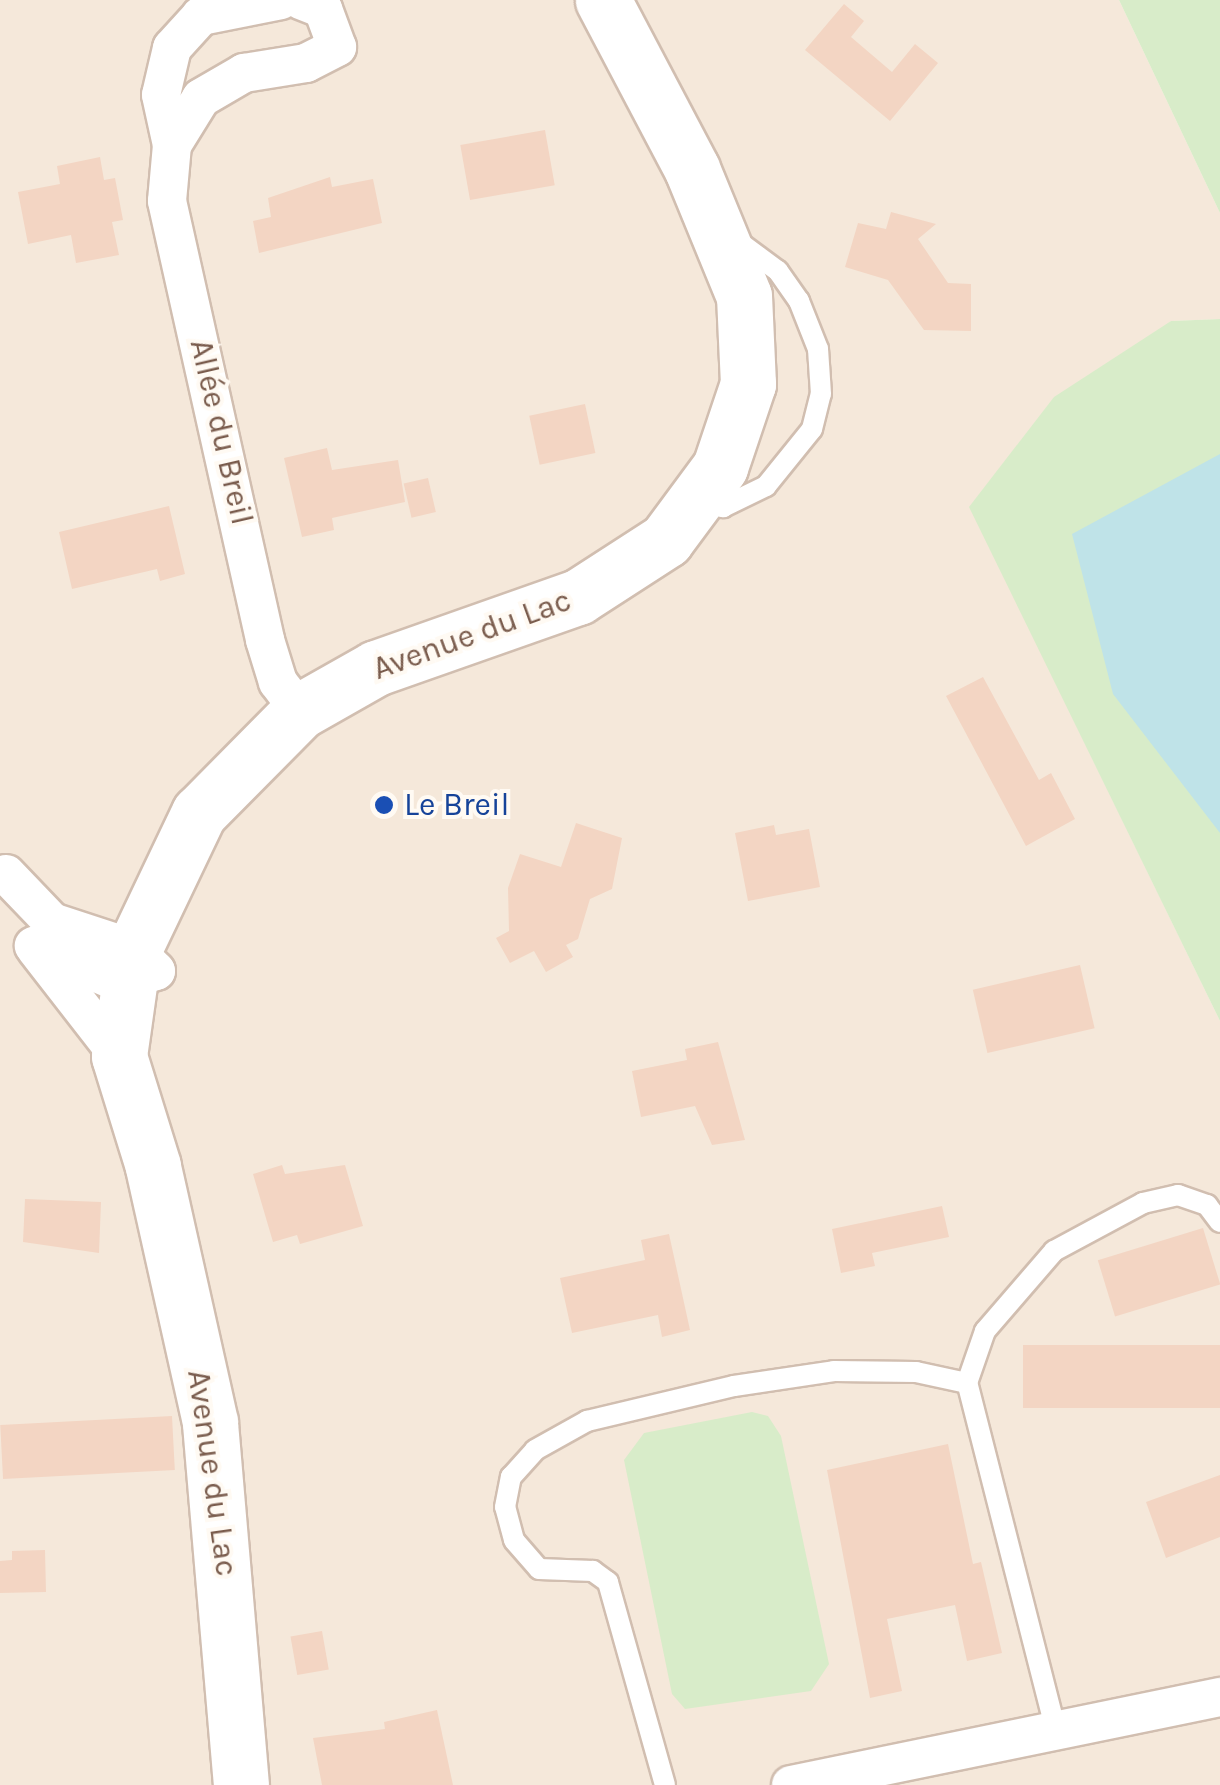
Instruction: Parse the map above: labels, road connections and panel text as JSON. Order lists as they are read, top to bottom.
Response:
{
  "streets": {
    "street": ["Allée du Breil", "Avenue du Lac"]
  },
  "crossings": [
    ["Allée du Breil", "Avenue du Lac"]
  ],
  "places": ["Le Breil"]
}
